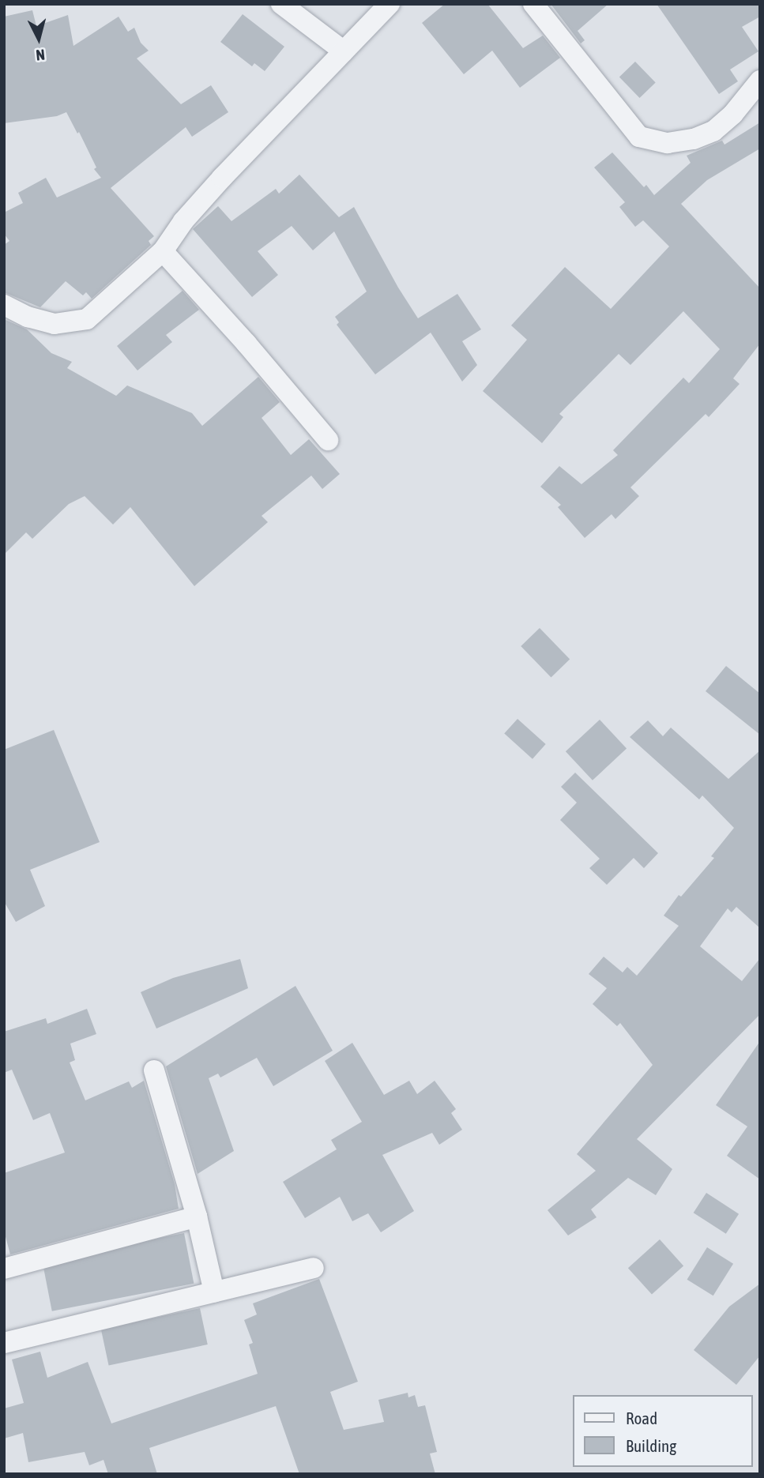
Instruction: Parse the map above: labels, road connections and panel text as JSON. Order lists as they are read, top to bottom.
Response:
{
  "legend": ["Road", "Building"],
  "north": "bottom"
}
